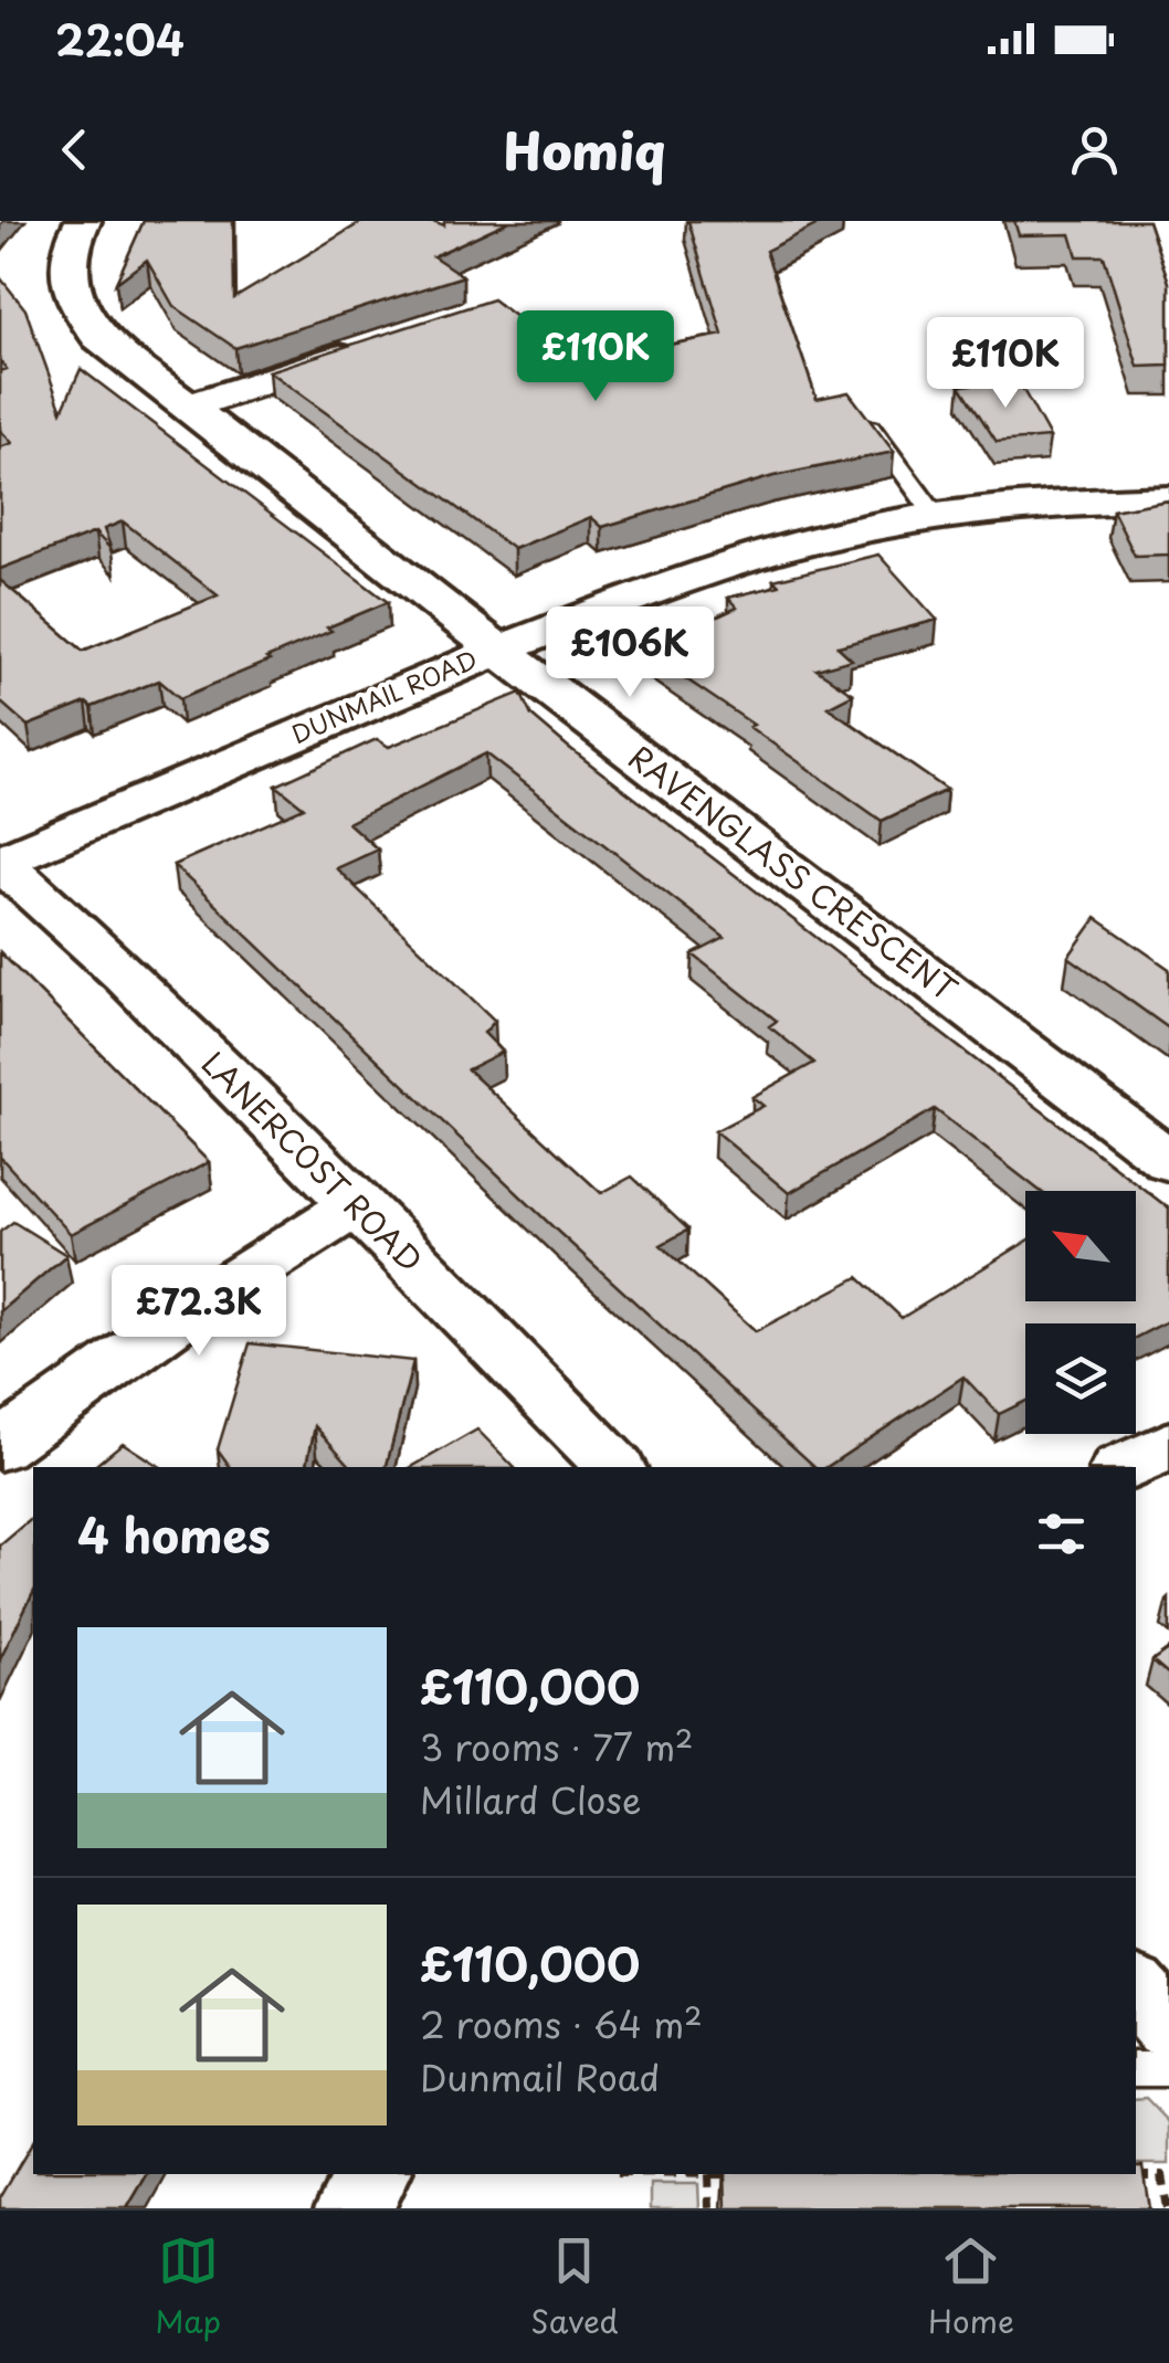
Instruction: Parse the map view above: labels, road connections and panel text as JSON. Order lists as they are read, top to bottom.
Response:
{
  "streets": {
    "street": ["DUNMAIL ROAD", "RAVENGLASS CRESCENT", "LANERCOST ROAD"]
  },
  "crossings": [
    ["DUNMAIL ROAD", "RAVENGLASS CRESCENT"],
    ["DUNMAIL ROAD", "LANERCOST ROAD"]
  ],
  "north": "top left",
  "page": {
    "status": "22:04",
    "header": "Homiq",
    "price": [
      "£110K",
      "£110K",
      "£106K",
      "£72.3K"
    ],
    "heading": "4 homes",
    "list": [
      {
        "name": "£110,000",
        "note": "3 rooms · 77 m² · Millard Close"
      },
      {
        "name": "£110,000",
        "note": "2 rooms · 64 m² · Dunmail Road"
      }
    ],
    "tabs": ["Map", "Saved", "Home"]
  }
}
